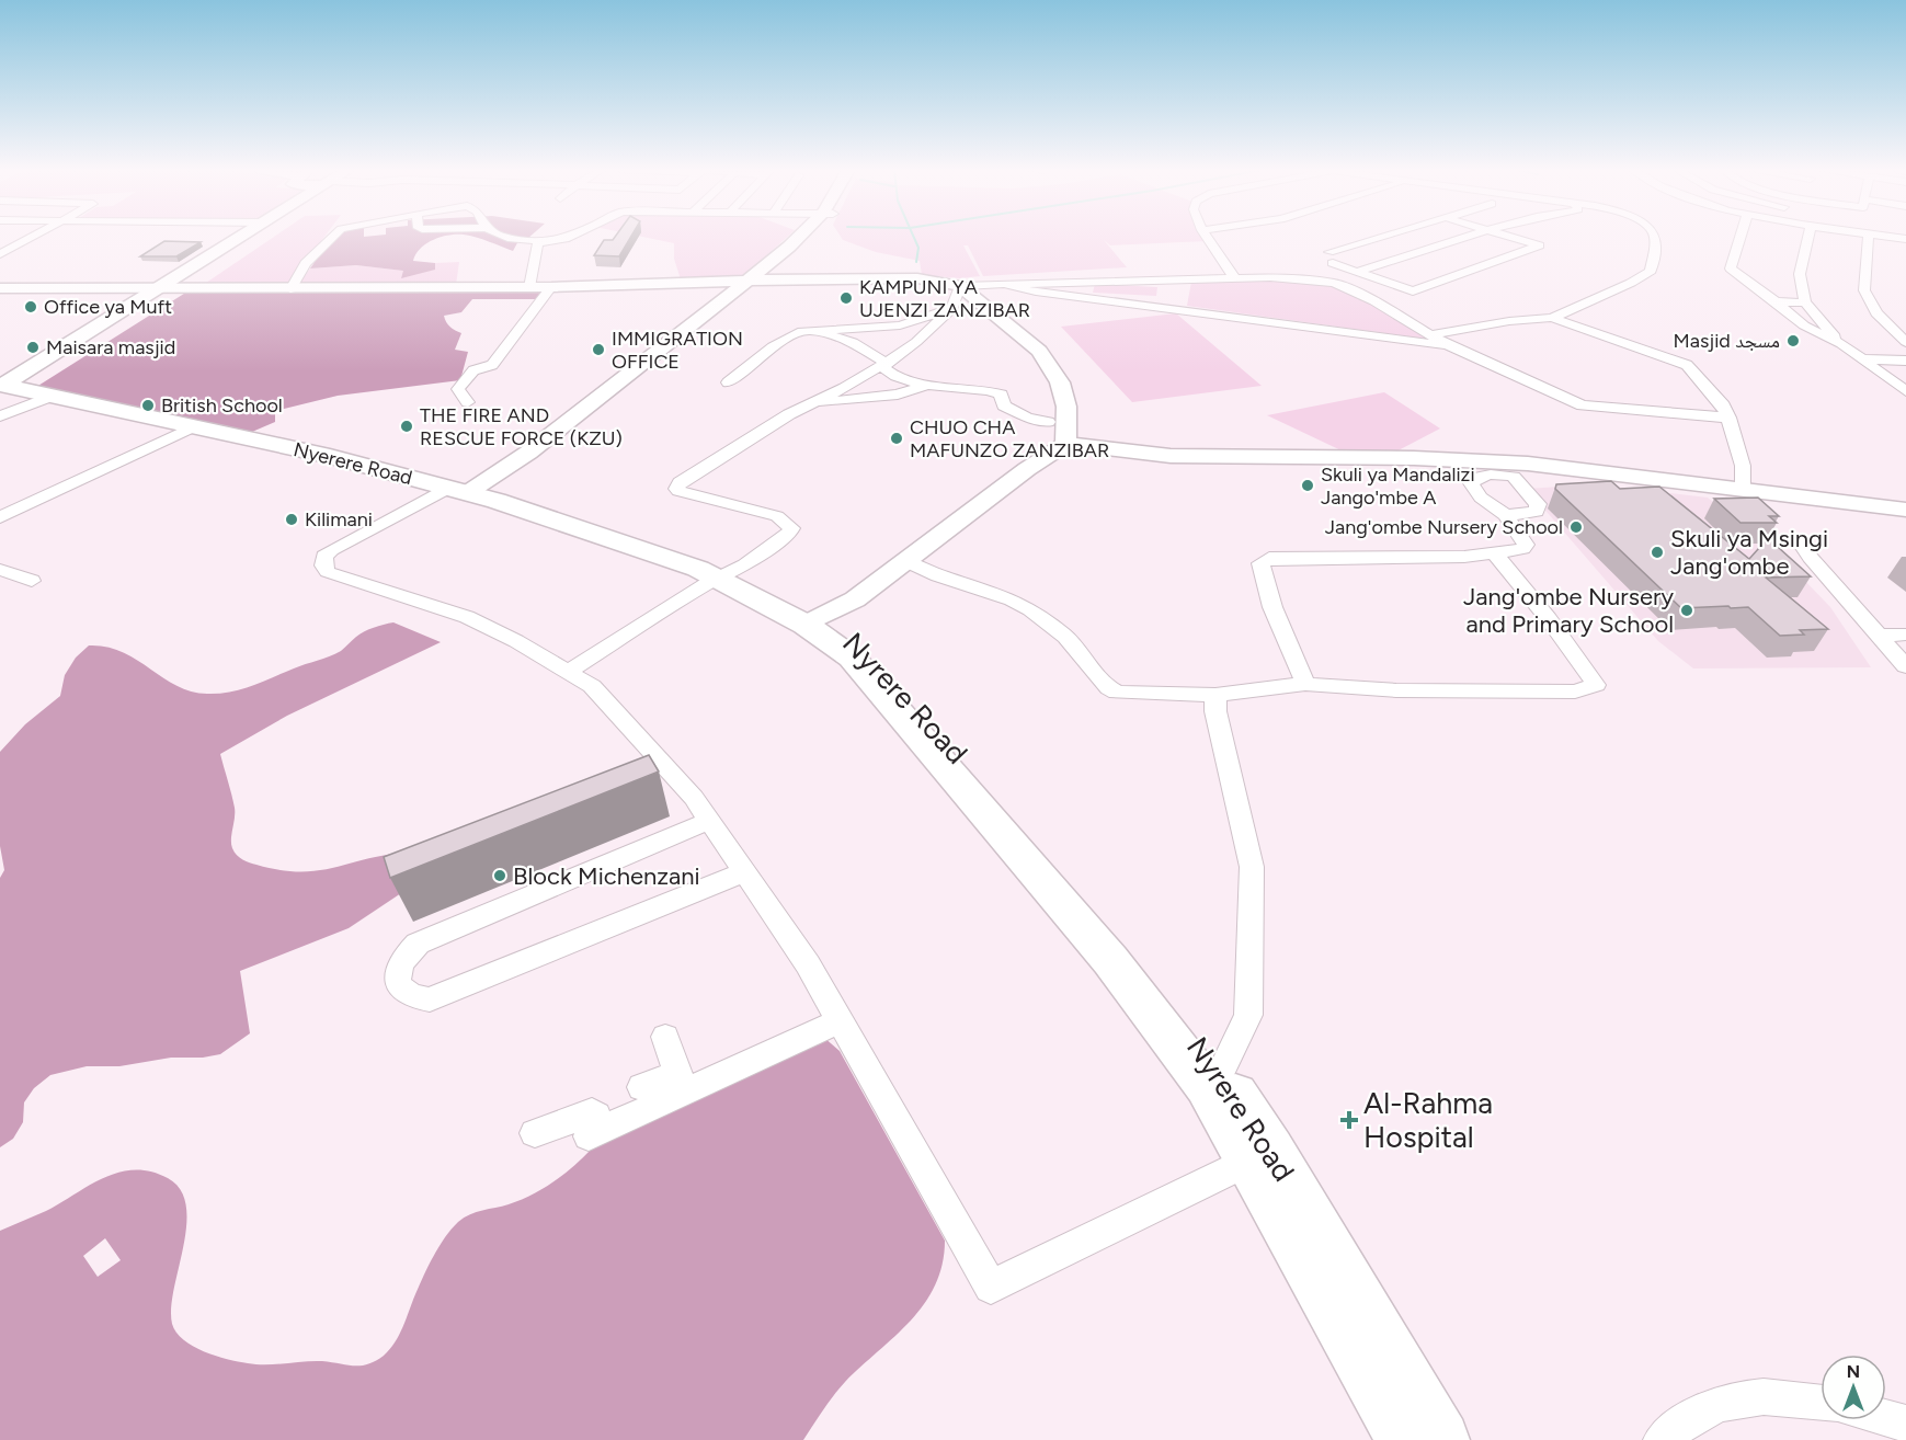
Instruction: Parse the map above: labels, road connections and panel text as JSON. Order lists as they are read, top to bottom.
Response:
{
  "streets": {
    "main road": ["Nyerere Road", "Nyrere Road"]
  },
  "crossings": [
    ["Nyerere Road", "Nyrere Road"]
  ],
  "places": {
    "other": [
      "KAMPUNI YA UJENZI ZANZIBAR",
      "Office ya Muft",
      "Masjid مسجد",
      "Maisara masjid",
      "IMMIGRATION OFFICE",
      "British School",
      "THE FIRE AND RESCUE FORCE (KZU)",
      "CHUO CHA MAFUNZO ZANZIBAR",
      "Skuli ya Mandalizi Jango'mbe A",
      "Kilimani",
      "Jang'ombe Nursery School",
      "Skuli ya Msingi Jang'ombe",
      "Jang'ombe Nursery and Primary School",
      "Block Michenzani"
    ],
    "health": ["Al-Rahma Hospital"]
  },
  "north": "top"
}
